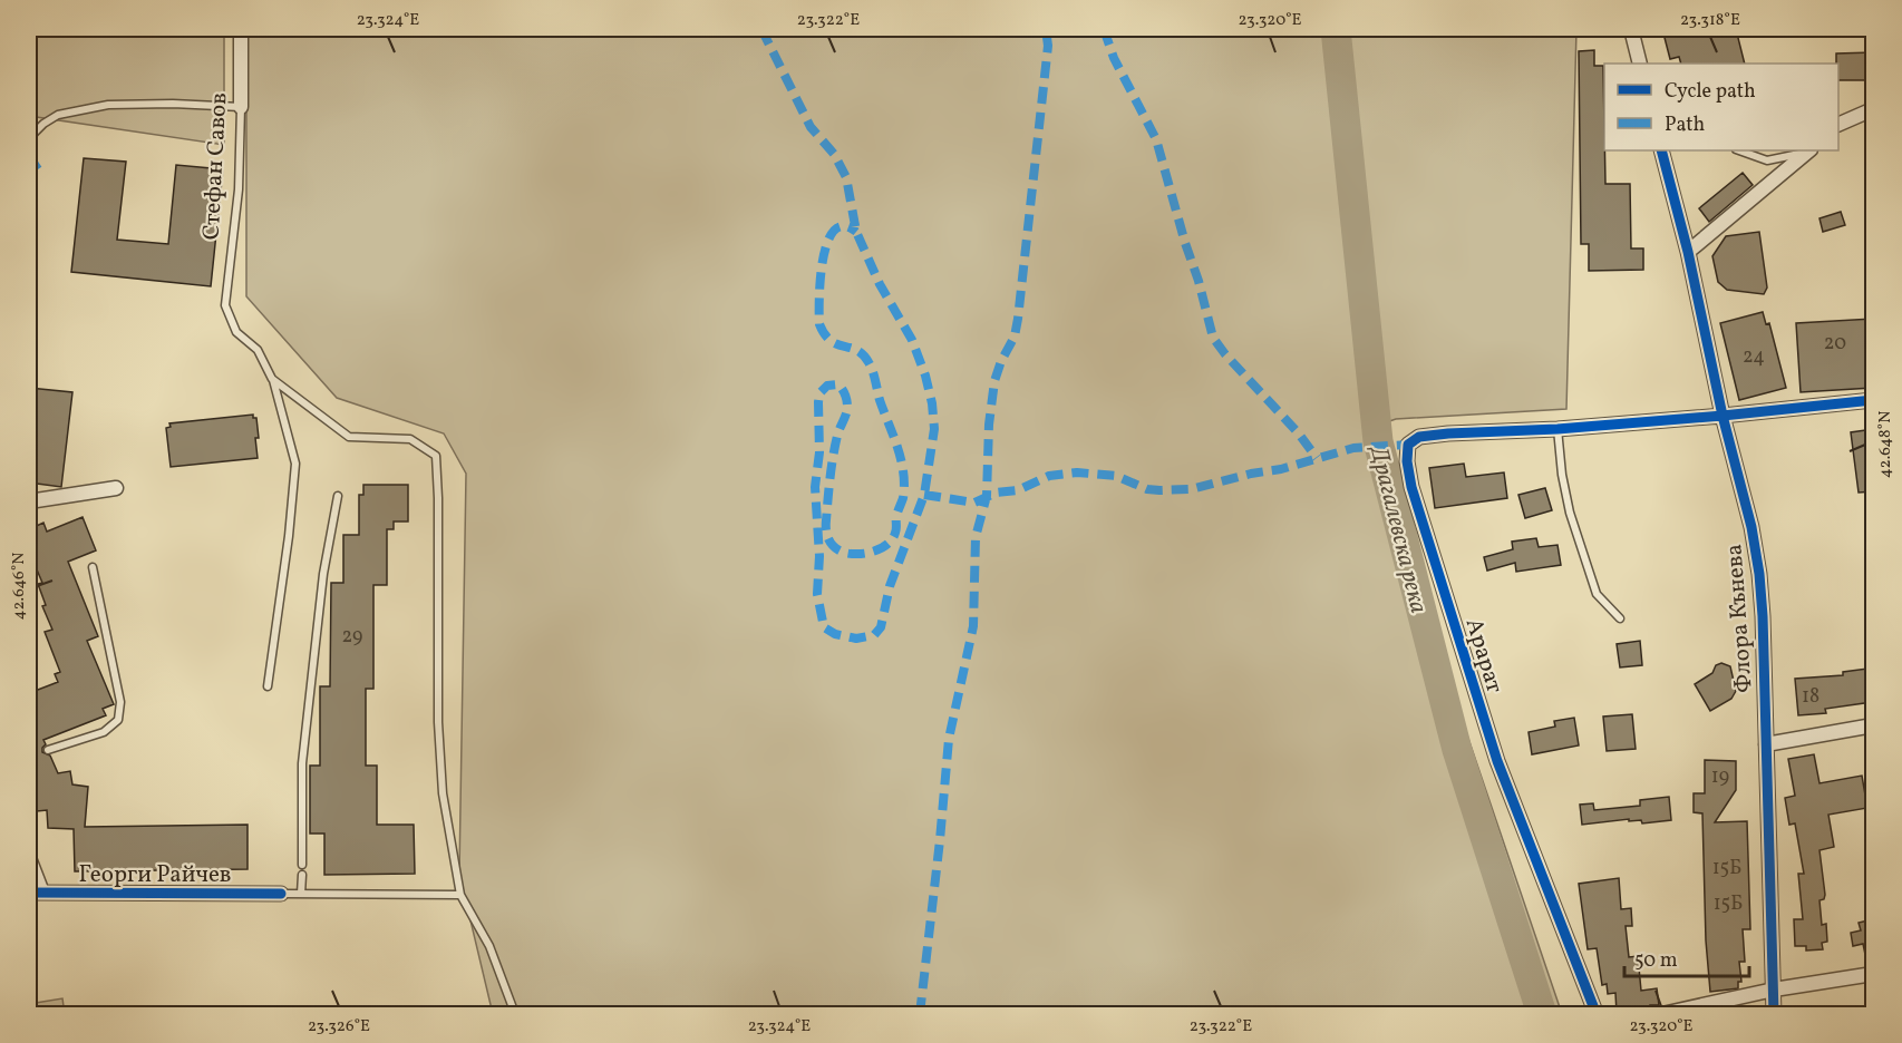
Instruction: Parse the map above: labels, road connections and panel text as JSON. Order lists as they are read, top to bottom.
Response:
{
  "streets": {
    "street": [
      "Стефан Савов",
      "Флора Кънева",
      "Арарат",
      "Георги Райчев"
    ]
  },
  "water": ["Драгалевска река"],
  "house_numbers": [
    "20",
    "24",
    "29",
    "18",
    "19",
    "15Б",
    "15Б"
  ],
  "legend": ["Cycle path", "Path"],
  "scale_bar": "50 m",
  "coordinates": [
    "23.324°E",
    "23.322°E",
    "23.320°E",
    "23.318°E",
    "42.648°N",
    "42.646°N",
    "23.326°E"
  ]
}
